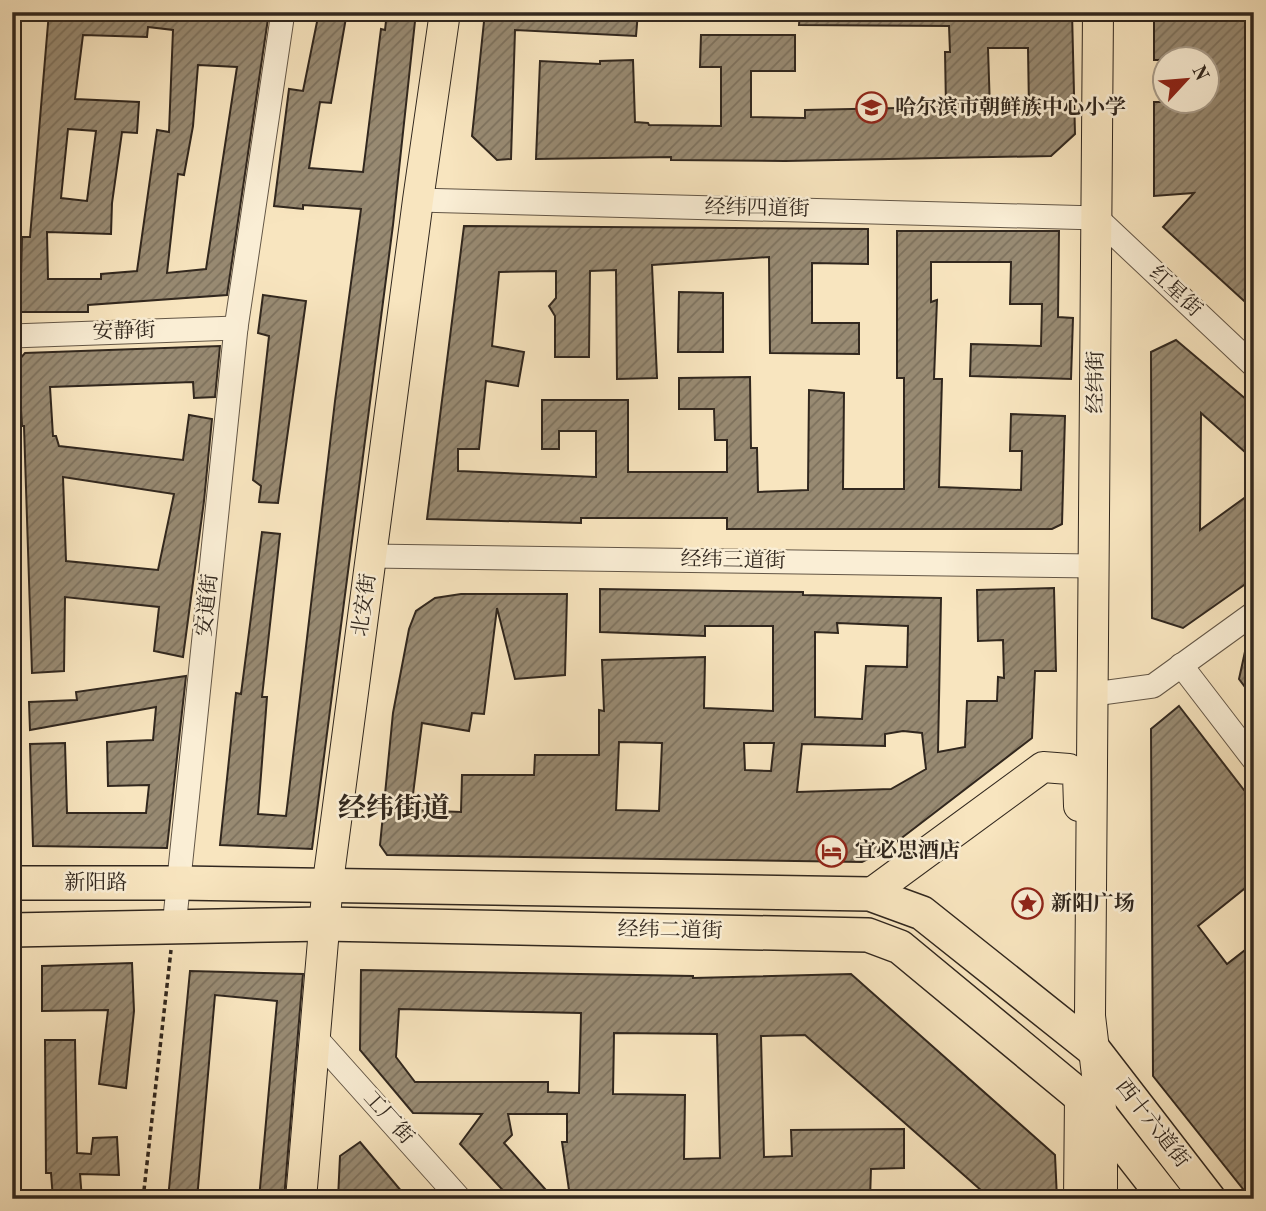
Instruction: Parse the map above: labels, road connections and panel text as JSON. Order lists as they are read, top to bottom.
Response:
{
  "streets": {
    "highway": ["新阳路", "经纬二道街", "西十六道街"],
    "main road": ["经纬街", "北安街"],
    "street": [
      "经纬四道街",
      "红星街",
      "安静街",
      "经纬三道街",
      "安道街",
      "工厂街"
    ]
  },
  "crossings": [
    ["经纬四道街", "红星街"],
    ["经纬四道街", "经纬街"],
    ["经纬四道街", "北安街"],
    ["红星街", "经纬街"],
    ["安静街", "安道街"],
    ["经纬街", "经纬三道街"],
    ["经纬三道街", "北安街"],
    ["安道街", "新阳路"],
    ["安道街", "经纬二道街"],
    ["北安街", "经纬二道街"],
    ["北安街", "工厂街"],
    ["新阳路", "经纬二道街"],
    ["经纬二道街", "西十六道街"]
  ],
  "districts": ["经纬街道"],
  "places": {
    "school or university": ["哈尔滨市朝鲜族中心小学"],
    "hotel": ["宜必思酒店"],
    "place": ["新阳广场"]
  },
  "north": "top right"
}
